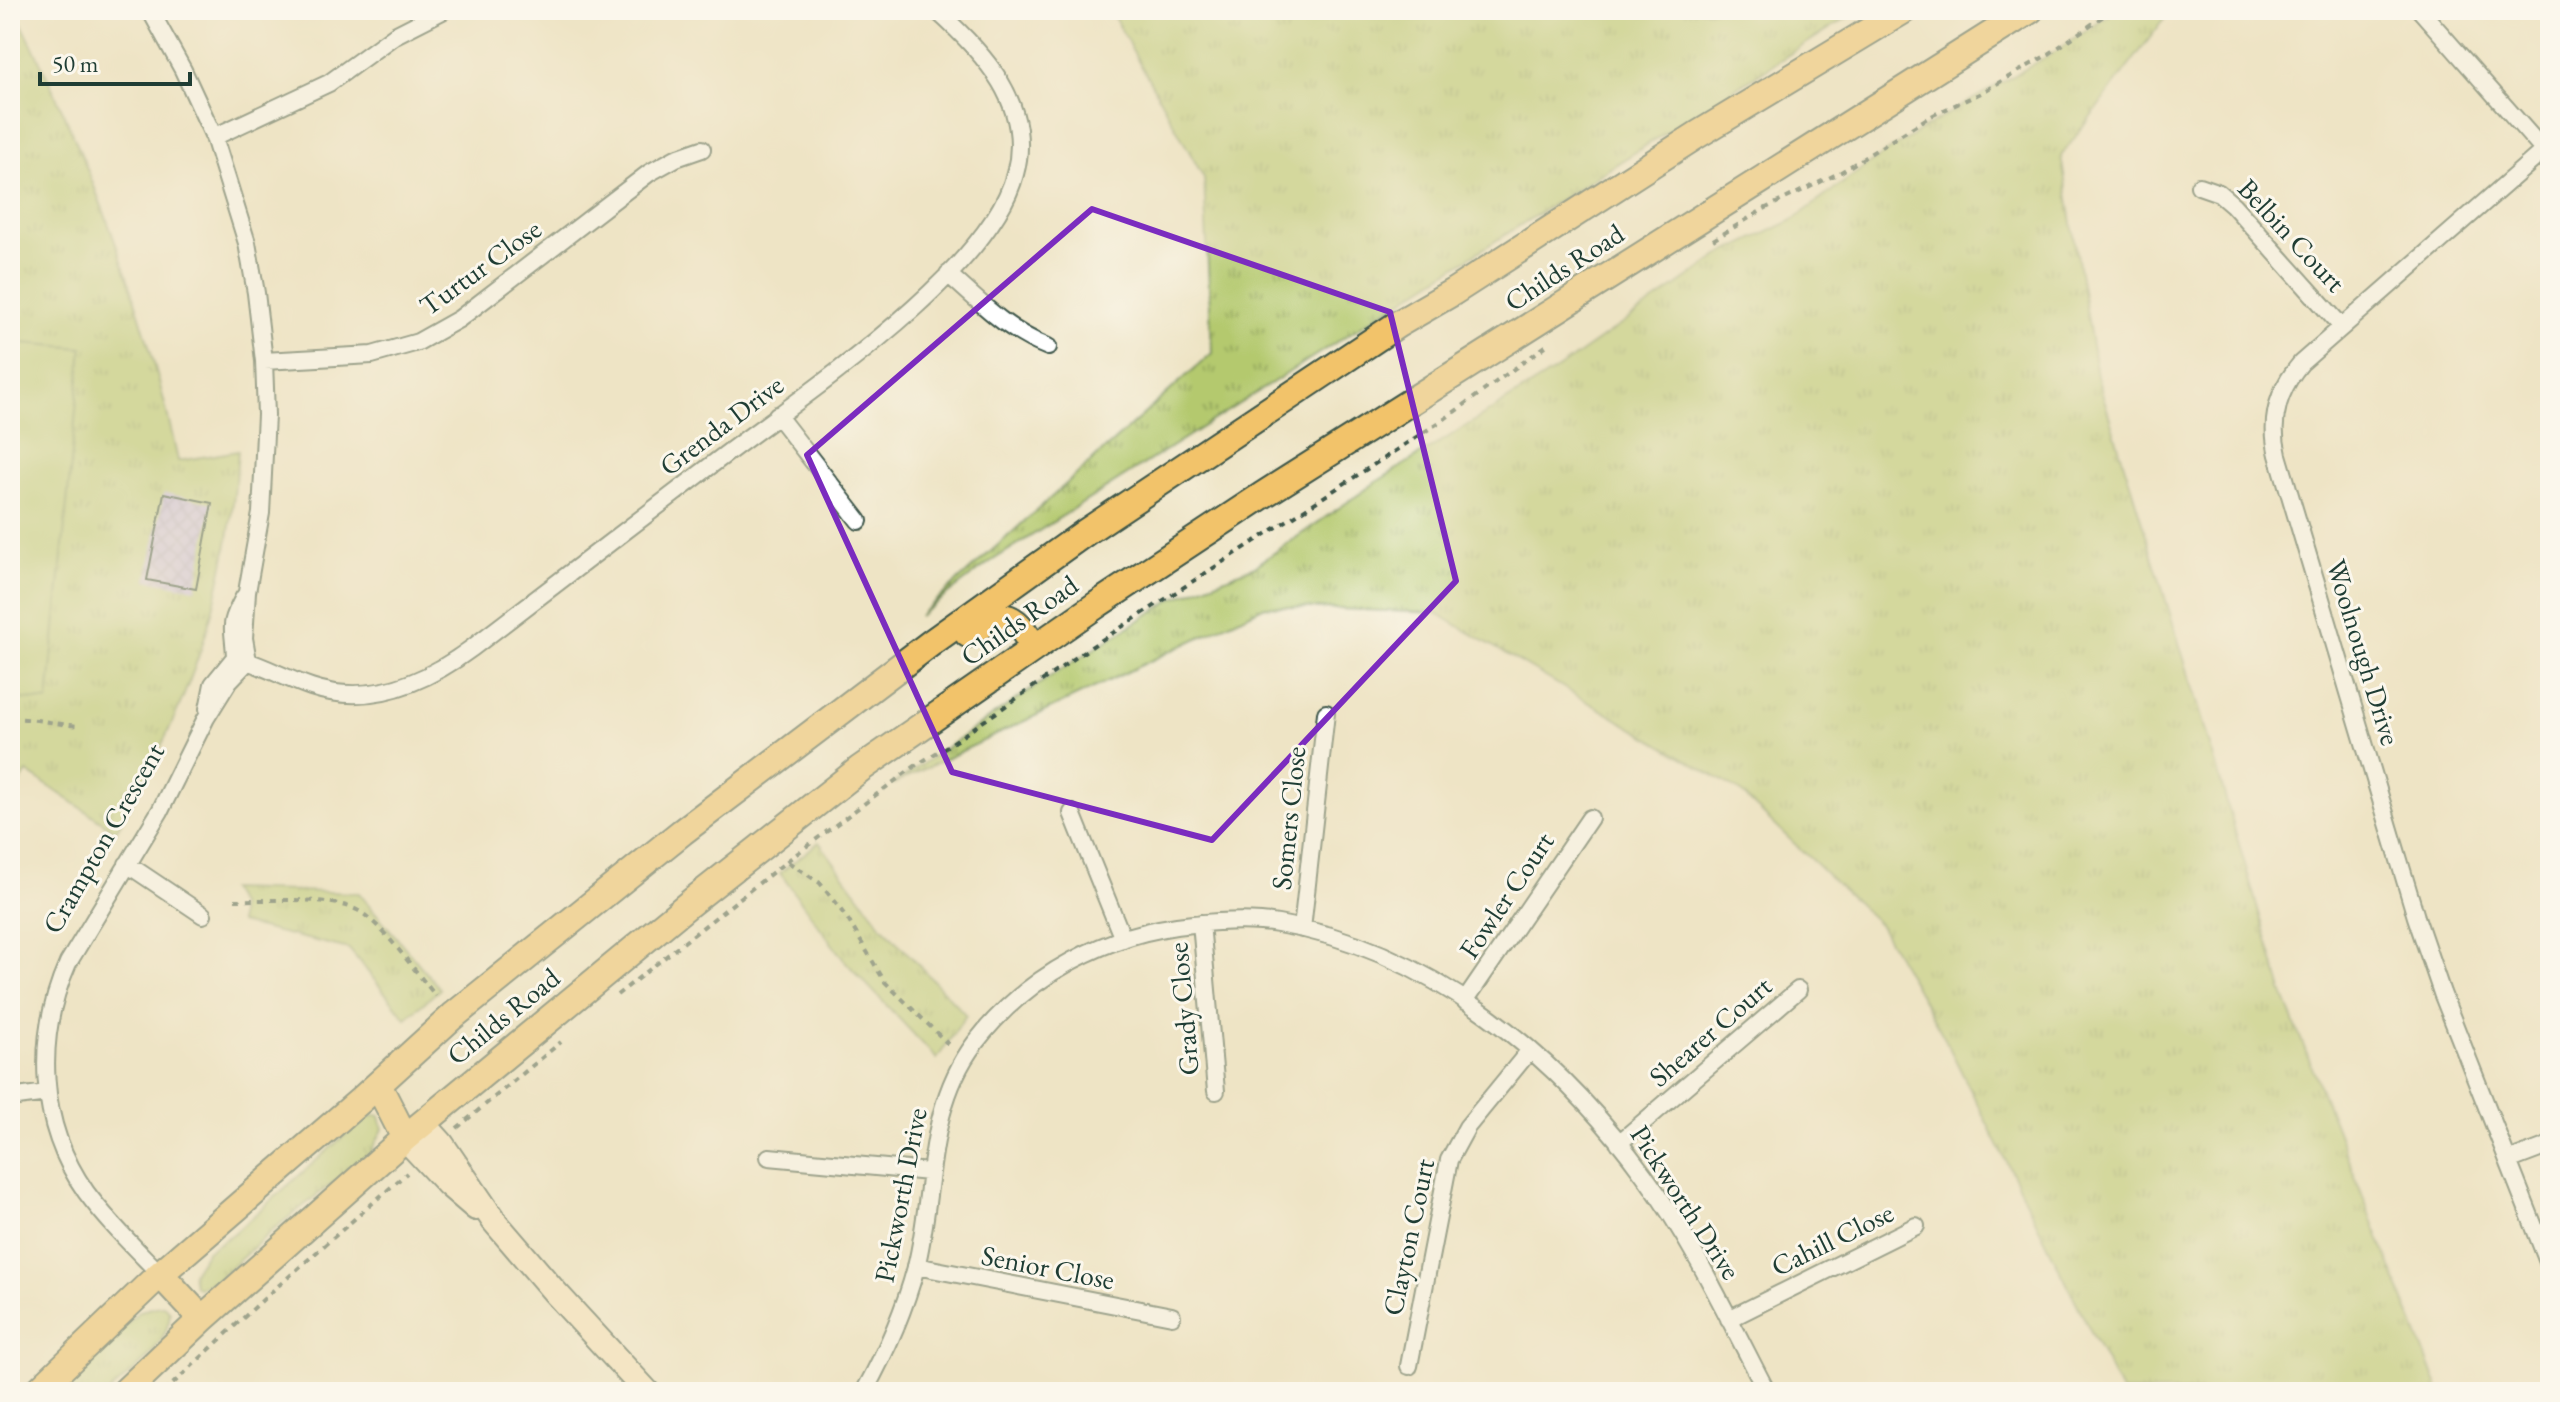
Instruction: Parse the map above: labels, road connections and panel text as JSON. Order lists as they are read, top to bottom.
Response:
{
  "streets": {
    "main road": ["Childs Road", "Crampton Crescent"],
    "street": [
      "Belbin Court",
      "Turtur Close",
      "Grenda Drive",
      "Woolnough Drive",
      "Somers Close",
      "Fowler Court",
      "Grady Close",
      "Shearer Court",
      "Pickworth Drive",
      "Clayton Court",
      "Cahill Close",
      "Senior Close"
    ]
  },
  "crossings": [
    ["Belbin Court", "Woolnough Drive"],
    ["Childs Road", "Crampton Crescent"],
    ["Grenda Drive", "Crampton Crescent"],
    ["Somers Close", "Pickworth Drive"],
    ["Fowler Court", "Pickworth Drive"],
    ["Grady Close", "Pickworth Drive"],
    ["Shearer Court", "Pickworth Drive"],
    ["Pickworth Drive", "Clayton Court"],
    ["Pickworth Drive", "Cahill Close"],
    ["Pickworth Drive", "Senior Close"]
  ],
  "scale_bar": "50 m"
}
